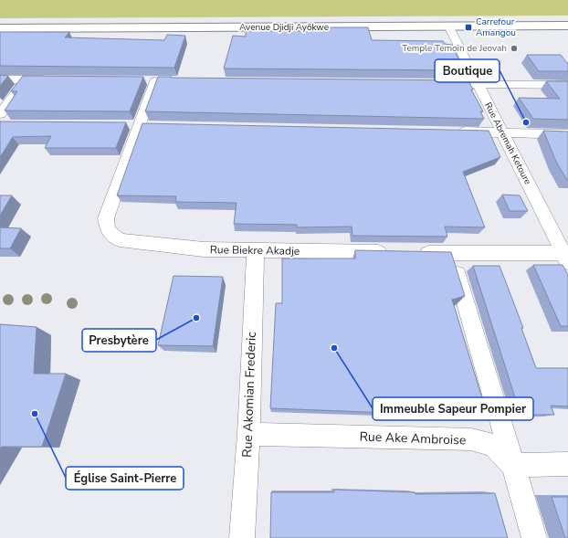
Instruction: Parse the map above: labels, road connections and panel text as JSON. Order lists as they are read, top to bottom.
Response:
{
  "streets": {
    "street": [
      "Avenue Djidji Ayökwe",
      "Rue Abremah Ketoure",
      "Rue Biekre Akadje",
      "Rue Akomian Frederic",
      "Rue Ake Ambroise"
    ]
  },
  "crossings": [
    ["Avenue Djidji Ayökwe", "Rue Abremah Ketoure"],
    ["Rue Biekre Akadje", "Rue Akomian Frederic"],
    ["Rue Akomian Frederic", "Rue Ake Ambroise"]
  ],
  "places": {
    "transit": ["Carrefour Amangou"],
    "other": [
      "Temple Temoin de Jeovah",
      "Boutique",
      "Presbytère",
      "Immeuble Sapeur Pompier",
      "Église Saint-Pierre"
    ]
  }
}
